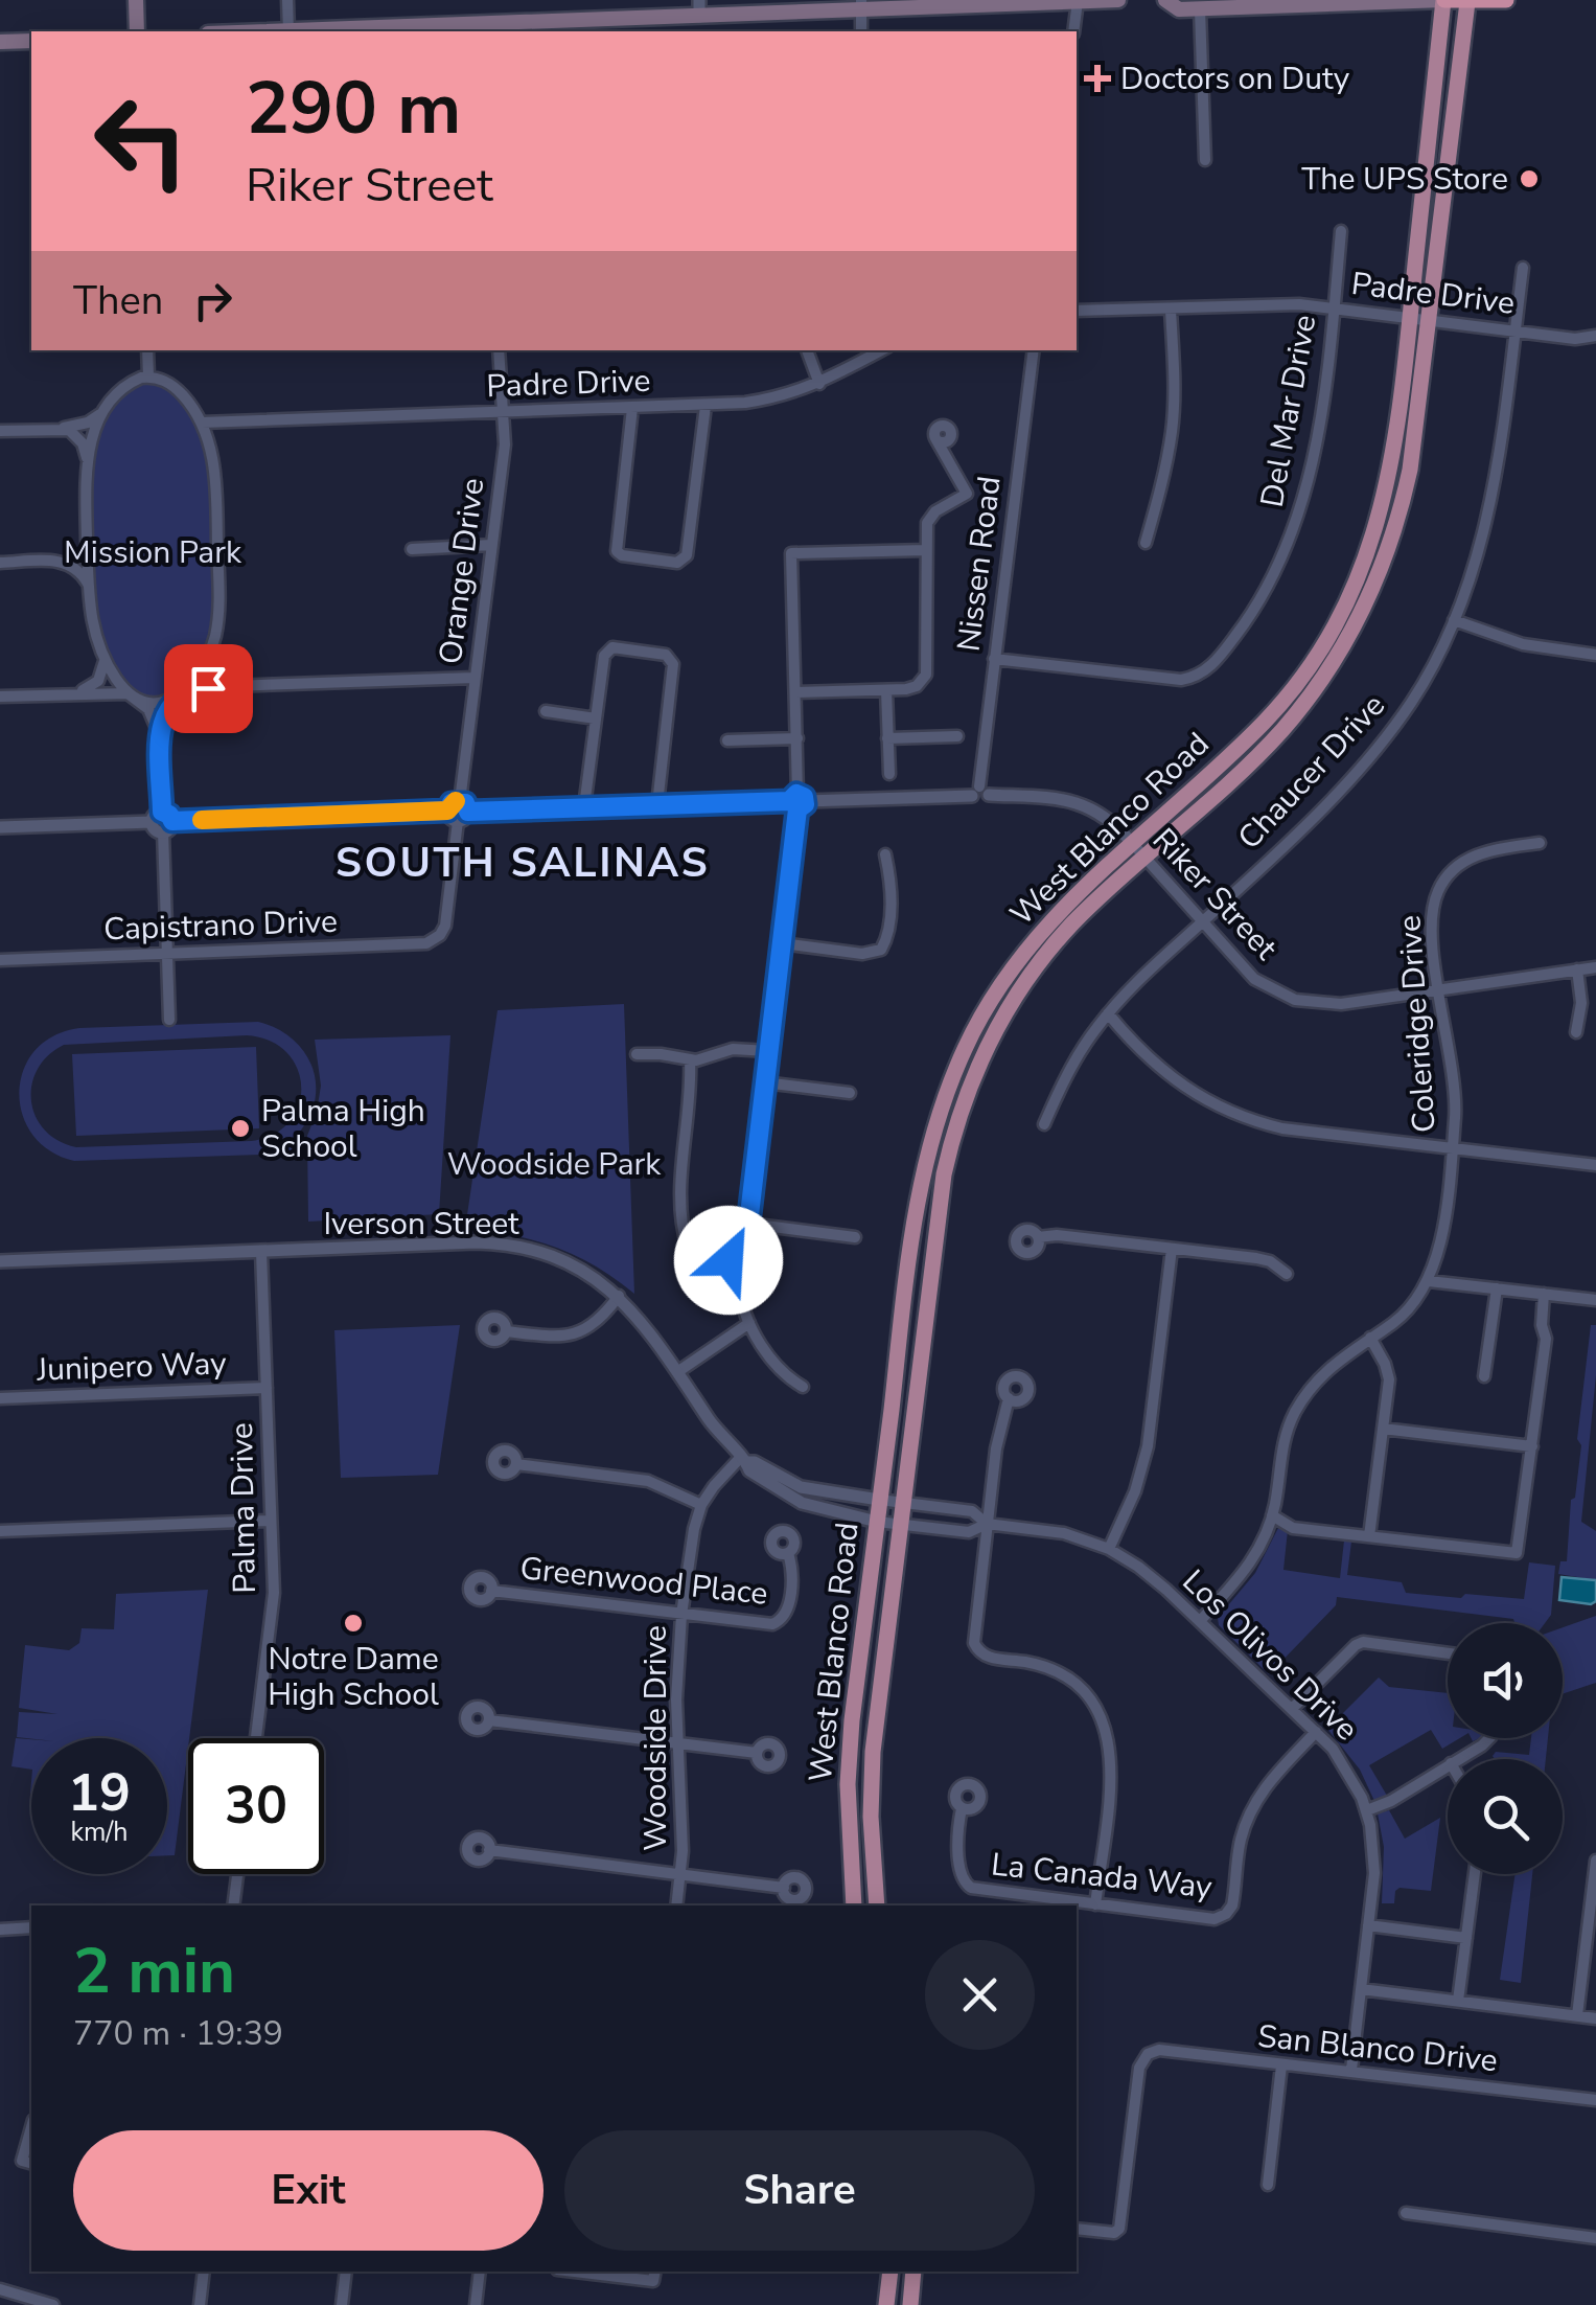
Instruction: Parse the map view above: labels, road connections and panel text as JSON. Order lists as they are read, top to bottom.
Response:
{
  "streets": {
    "main road": ["West Blanco Road"],
    "street": [
      "Padre Drive",
      "Del Mar Drive",
      "Nissen Road",
      "Orange Drive",
      "Chaucer Drive",
      "Riker Street",
      "Capistrano Drive",
      "Coleridge Drive",
      "Iverson Street",
      "Junipero Way",
      "Palma Drive",
      "Greenwood Place",
      "Los Olivos Drive",
      "Woodside Drive",
      "La Canada Way",
      "San Blanco Drive"
    ]
  },
  "crossings": [
    ["Padre Drive", "Del Mar Drive"],
    ["Padre Drive", "Orange Drive"],
    ["Padre Drive", "Chaucer Drive"],
    ["Padre Drive", "West Blanco Road"],
    ["Del Mar Drive", "Nissen Road"],
    ["Nissen Road", "Riker Street"],
    ["Orange Drive", "Riker Street"],
    ["Chaucer Drive", "Riker Street"],
    ["West Blanco Road", "Riker Street"],
    ["West Blanco Road", "Iverson Street"],
    ["West Blanco Road", "Los Olivos Drive"],
    ["Riker Street", "Coleridge Drive"],
    ["Coleridge Drive", "Los Olivos Drive"],
    ["Iverson Street", "Palma Drive"],
    ["Iverson Street", "Los Olivos Drive"],
    ["Iverson Street", "Woodside Drive"],
    ["Junipero Way", "Palma Drive"],
    ["Greenwood Place", "Woodside Drive"],
    ["Los Olivos Drive", "La Canada Way"],
    ["Los Olivos Drive", "San Blanco Drive"]
  ],
  "districts": ["SOUTH SALINAS"],
  "parks": ["Mission Park", "Woodside Park"],
  "places": {
    "health": ["Doctors on Duty"],
    "other": ["The UPS Store", "Palma High School", "Notre Dame High School"]
  },
  "page": {
    "turn": ["290 m", "Riker Street"],
    "then": "Then",
    "speed": "19 km/h",
    "limit": "30",
    "heading": ["2 min", "770 m · 19:39"],
    "buttons": ["Exit", "Share"]
  }
}
